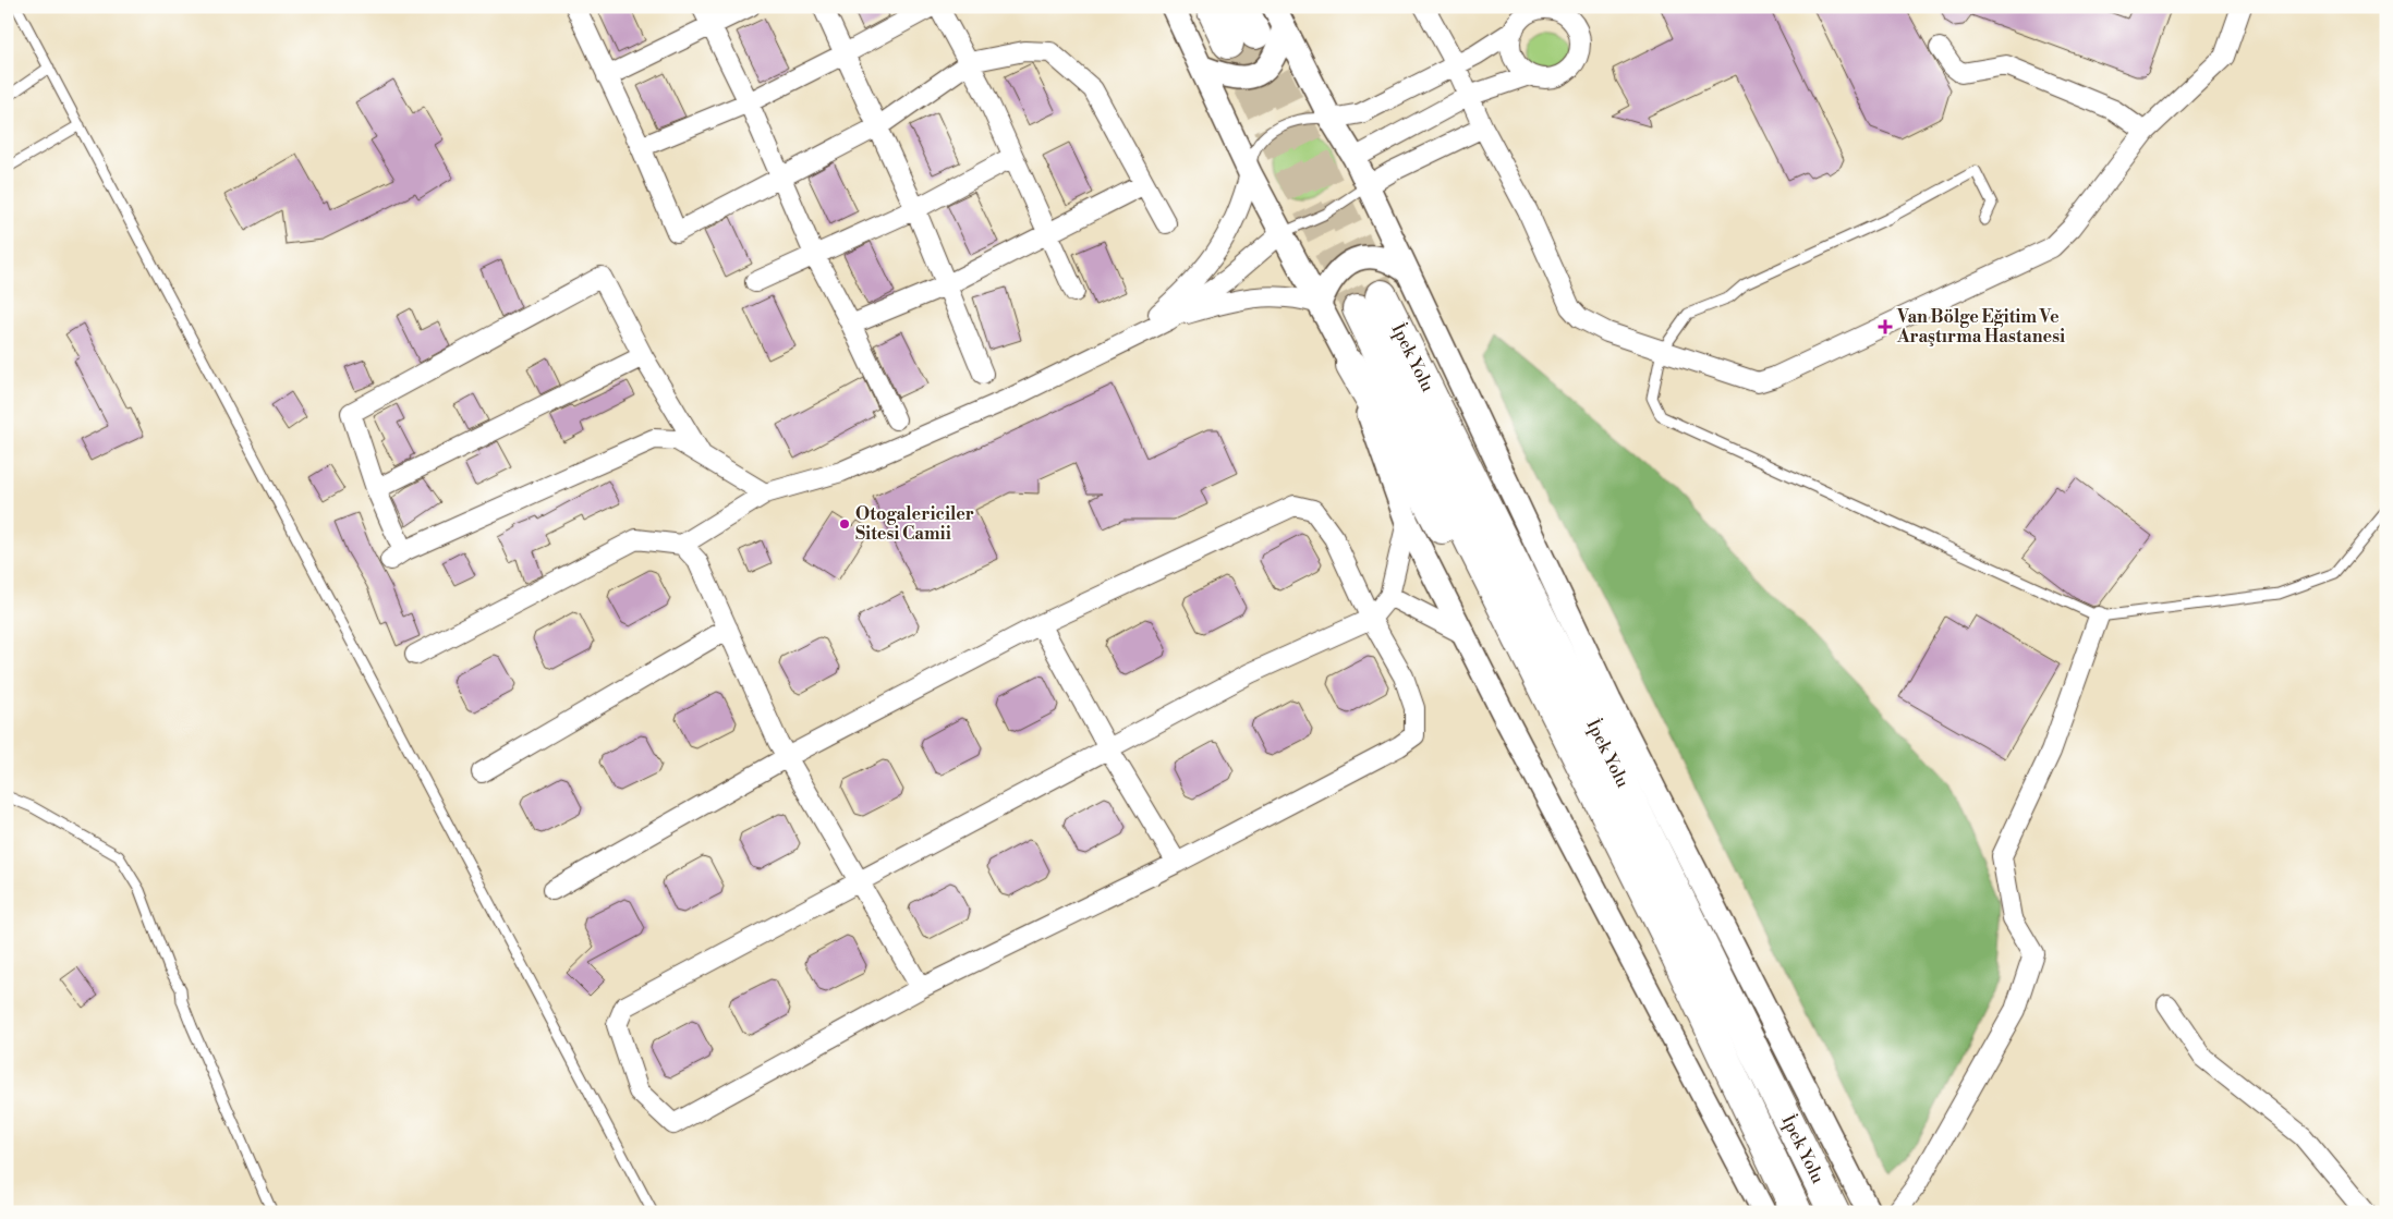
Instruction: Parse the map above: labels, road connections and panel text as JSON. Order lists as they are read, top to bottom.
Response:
{
  "streets": {
    "highway": ["İpek Yolu"]
  },
  "places": {
    "health": ["Van Bölge Eğitim Ve Araştırma Hastanesi"],
    "other": ["Otogalericiler Sitesi Camii"]
  }
}
